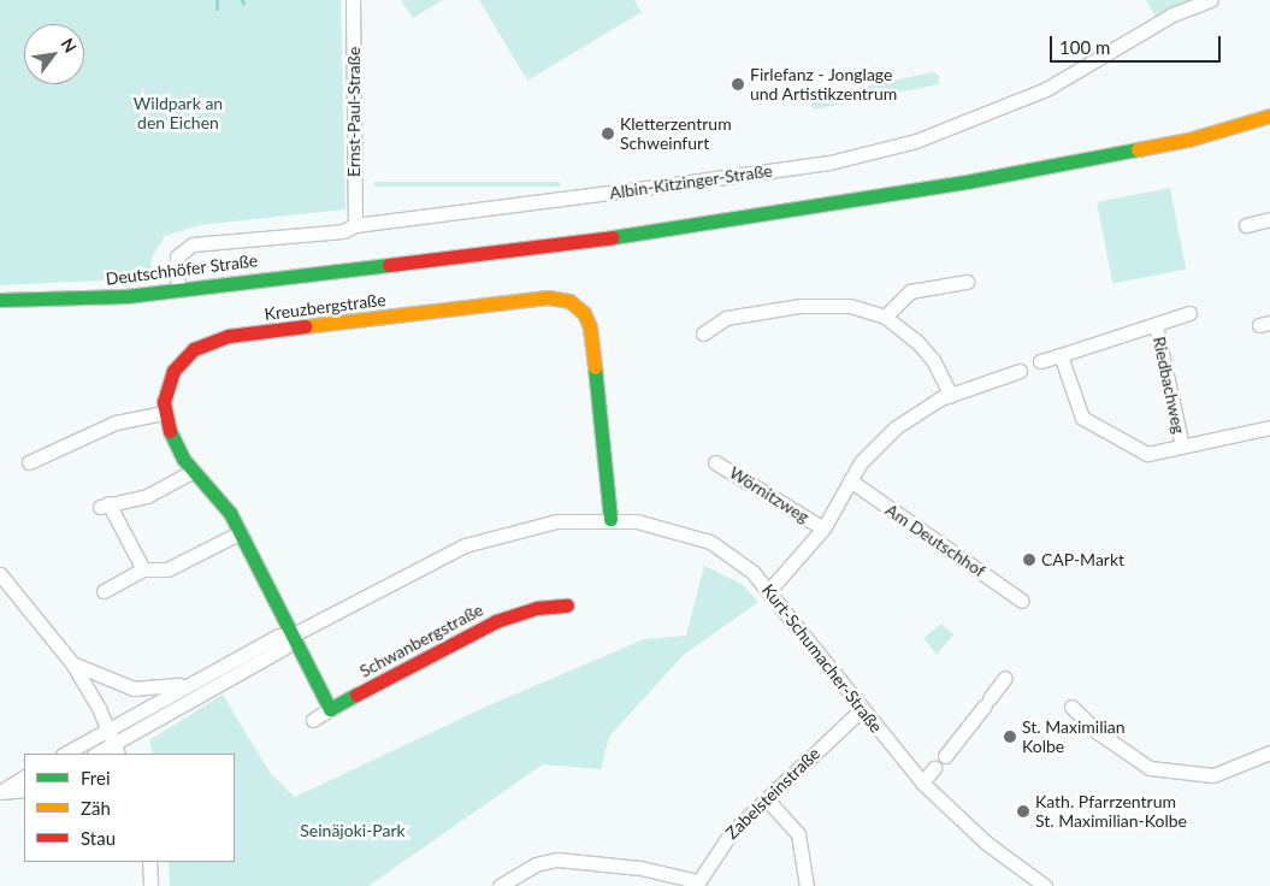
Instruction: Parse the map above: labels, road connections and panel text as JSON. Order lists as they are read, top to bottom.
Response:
{
  "streets": {
    "street": [
      "Ernst-Paul-Straße",
      "Albin-Kitzinger-Straße",
      "Deutschhöfer Straße",
      "Kreuzbergstraße",
      "Riedbachweg",
      "Wörnitzweg",
      "Am Deutschhof",
      "Schwanbergstraße",
      "Kurt-Schumacher-Straße",
      "Zabelsteinstraße"
    ]
  },
  "crossings": [
    ["Ernst-Paul-Straße", "Albin-Kitzinger-Straße"],
    ["Albin-Kitzinger-Straße", "Deutschhöfer Straße"],
    ["Kreuzbergstraße", "Kurt-Schumacher-Straße"],
    ["Kurt-Schumacher-Straße", "Zabelsteinstraße"]
  ],
  "parks": ["Wildpark an den Eichen", "Seinäjoki-Park"],
  "places": [
    "Firlefanz - Jonglage und Artistikzentrum",
    "Kletterzentrum Schweinfurt",
    "CAP-Markt",
    "St. Maximilian Kolbe",
    "Kath. Pfarrzentrum St. Maximilian-Kolbe"
  ],
  "legend": ["Frei", "Zäh", "Stau"],
  "scale_bar": "100 m",
  "north": "top right"
}
